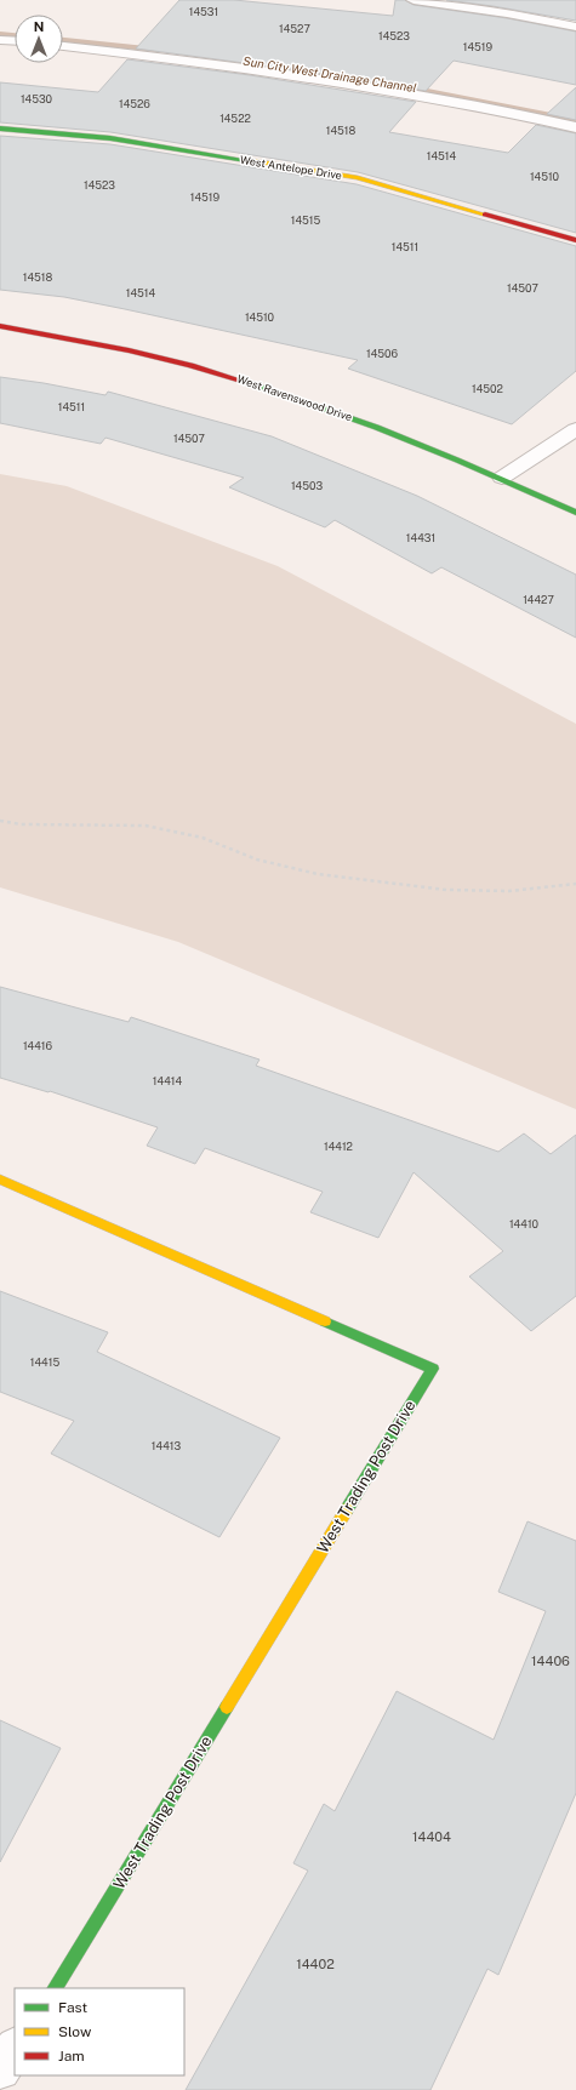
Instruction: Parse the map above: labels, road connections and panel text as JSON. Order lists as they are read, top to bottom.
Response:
{
  "streets": {
    "street": ["West Antelope Drive", "West Ravenswood Drive", "West Trading Post Drive"]
  },
  "water": ["Sun City West Drainage Channel"],
  "house_numbers": [
    "14531",
    "14527",
    "14523",
    "14519",
    "14530",
    "14526",
    "14522",
    "14518",
    "14514",
    "14510",
    "14523",
    "14519",
    "14515",
    "14511",
    "14518",
    "14507",
    "14514",
    "14510",
    "14506",
    "14502",
    "14511",
    "14507",
    "14503",
    "14431",
    "14427",
    "14416",
    "14414",
    "14412",
    "14410",
    "14415",
    "14413",
    "14406",
    "14404",
    "14402"
  ],
  "legend": ["Fast", "Slow", "Jam"],
  "north": "top"
}
